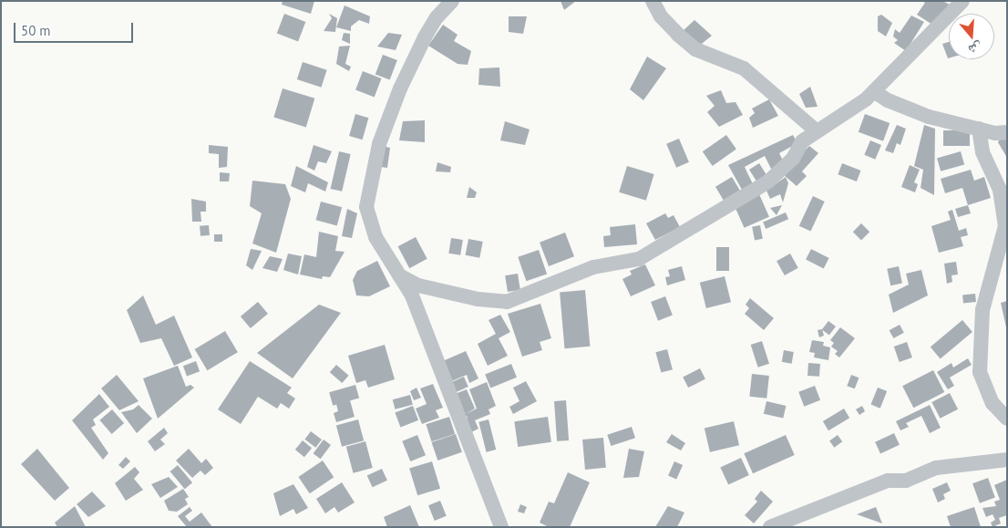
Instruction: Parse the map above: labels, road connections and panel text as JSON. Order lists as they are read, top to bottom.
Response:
{
  "scale_bar": "50 m",
  "north": "bottom"
}
